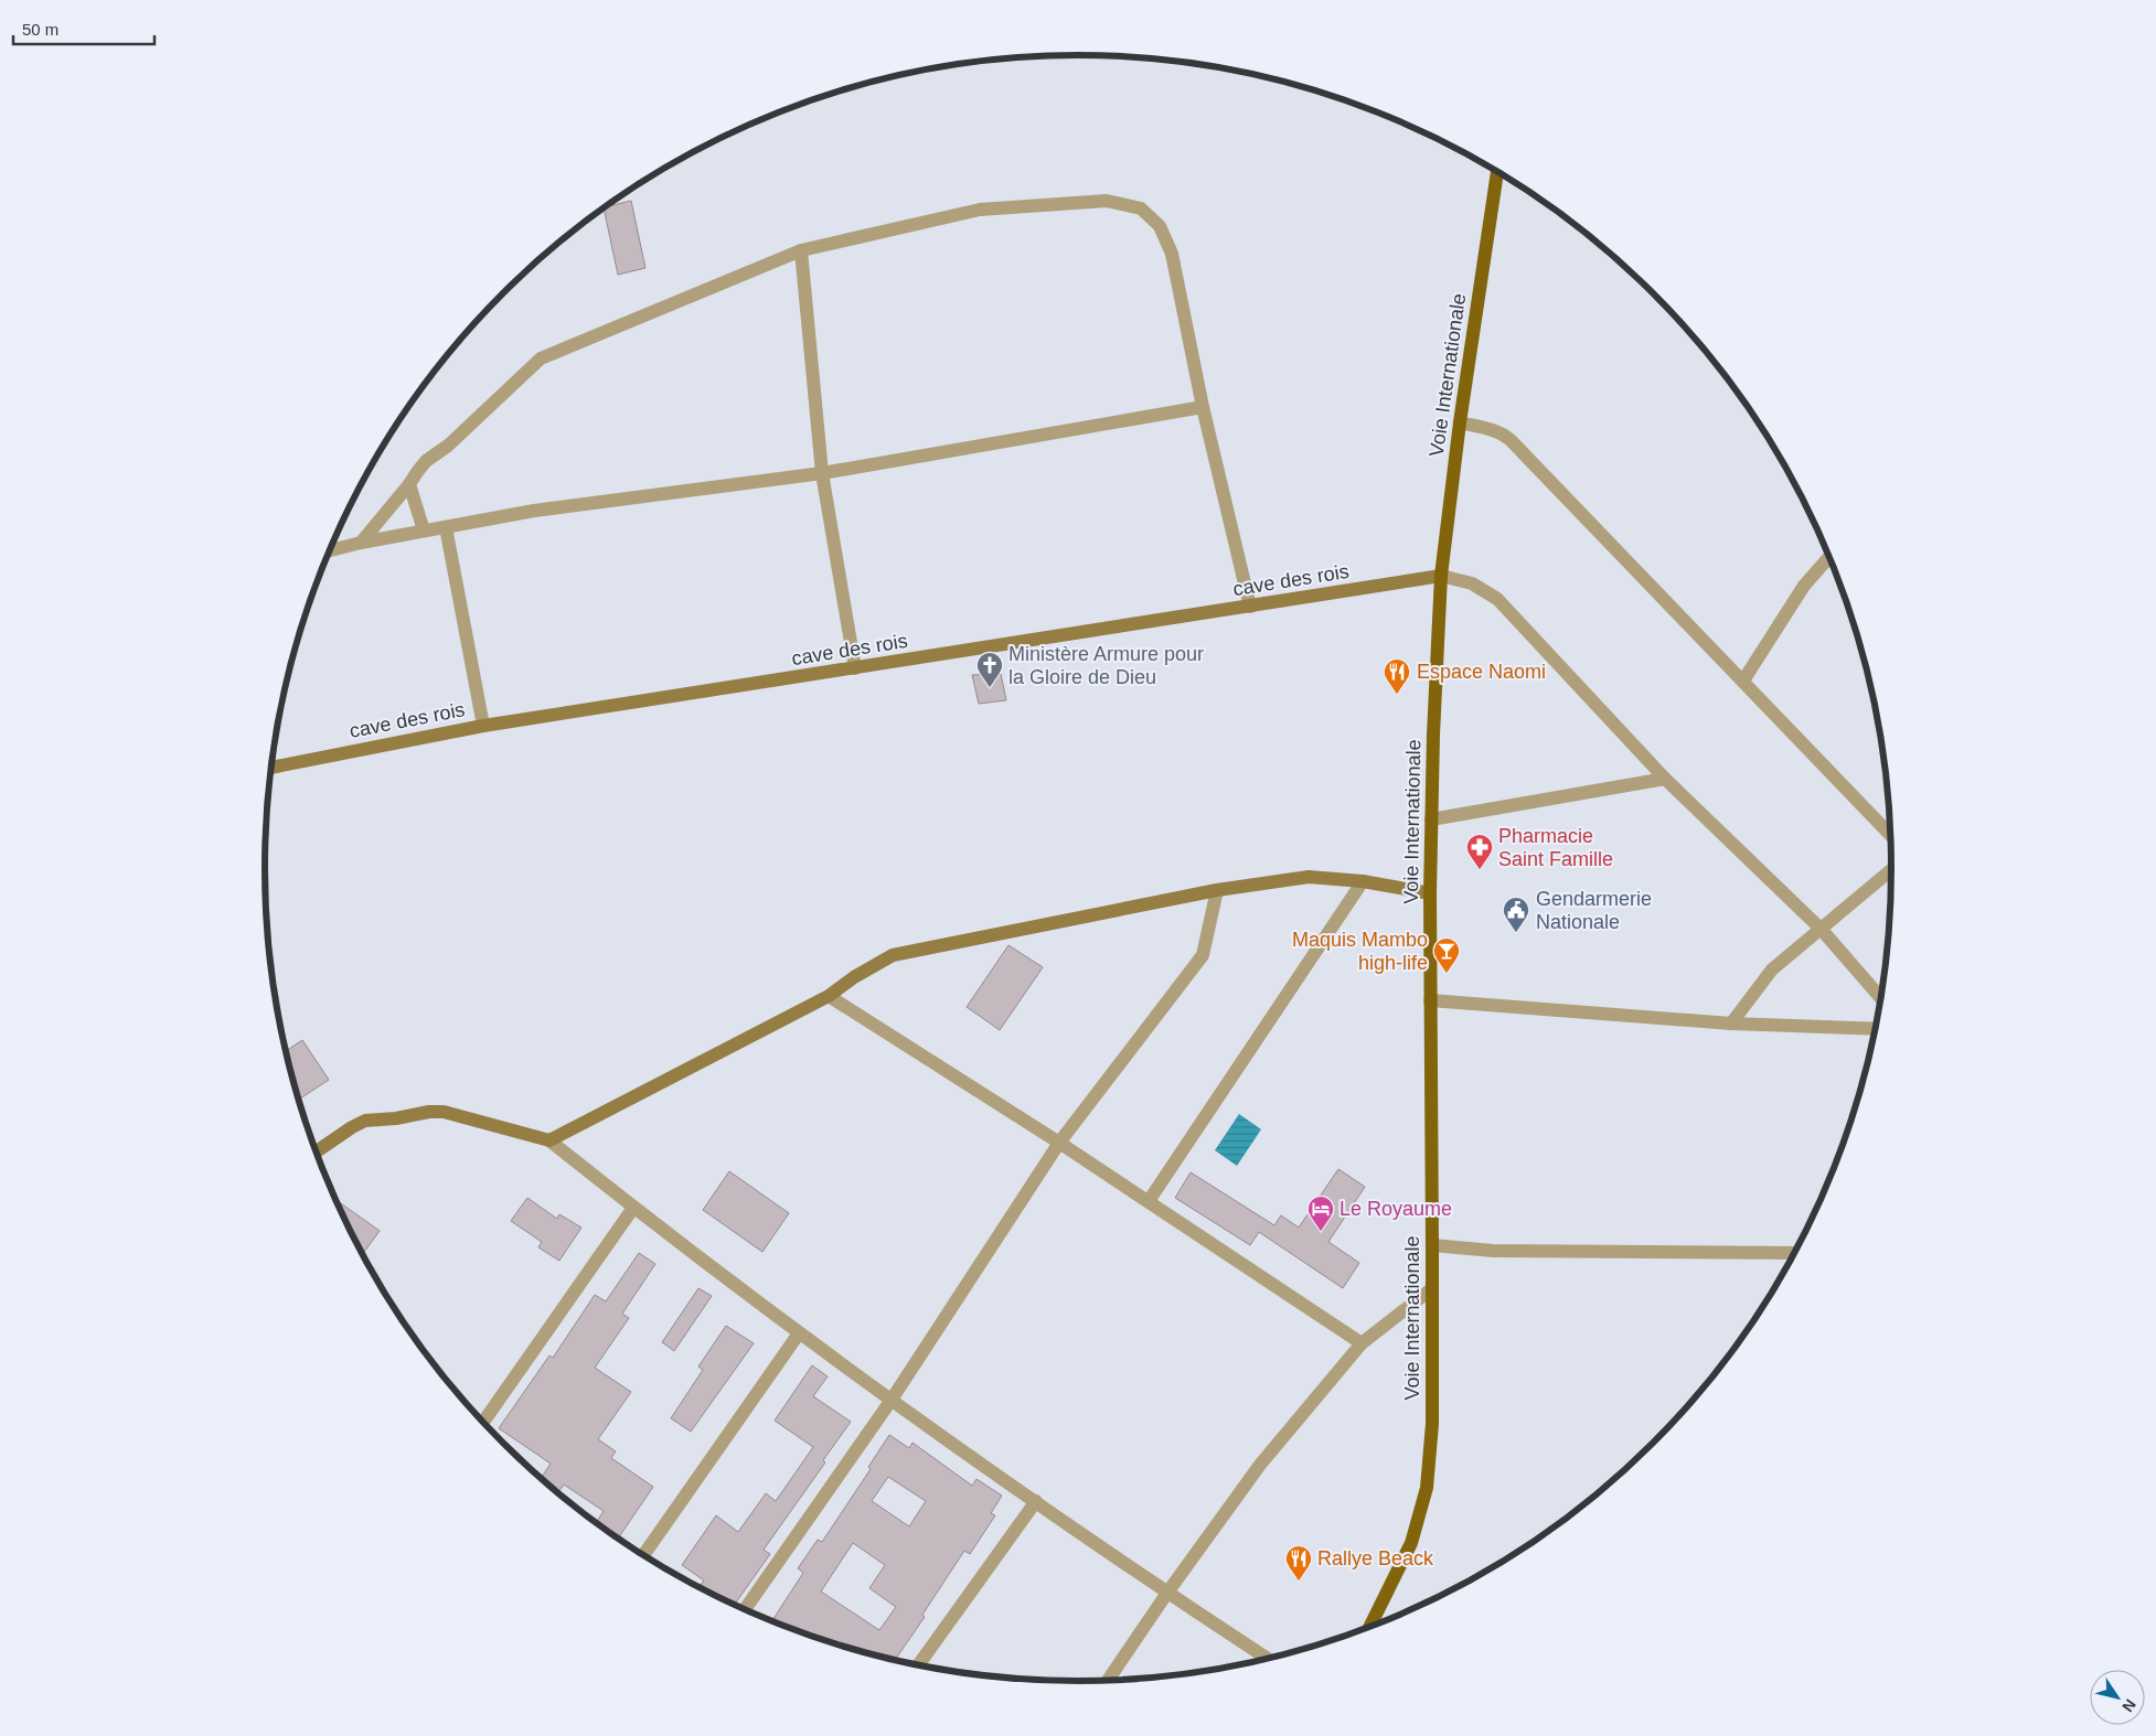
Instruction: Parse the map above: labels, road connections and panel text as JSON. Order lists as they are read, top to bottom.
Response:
{
  "streets": {
    "main road": ["Voie Internationale"],
    "street": ["cave des rois"]
  },
  "crossings": [
    ["Voie Internationale", "cave des rois"]
  ],
  "places": {
    "church": ["Ministère Armure pour la Gloire de Dieu"],
    "restaurant": ["Espace Naomi", "Rallye Beack"],
    "pharmacy": ["Pharmacie Saint Famille"],
    "public building": ["Gendarmerie Nationale"],
    "bar": ["Maquis Mambo high-life"],
    "hotel": ["Le Royaume"]
  },
  "scale_bar": "50 m",
  "north": "bottom right"
}
